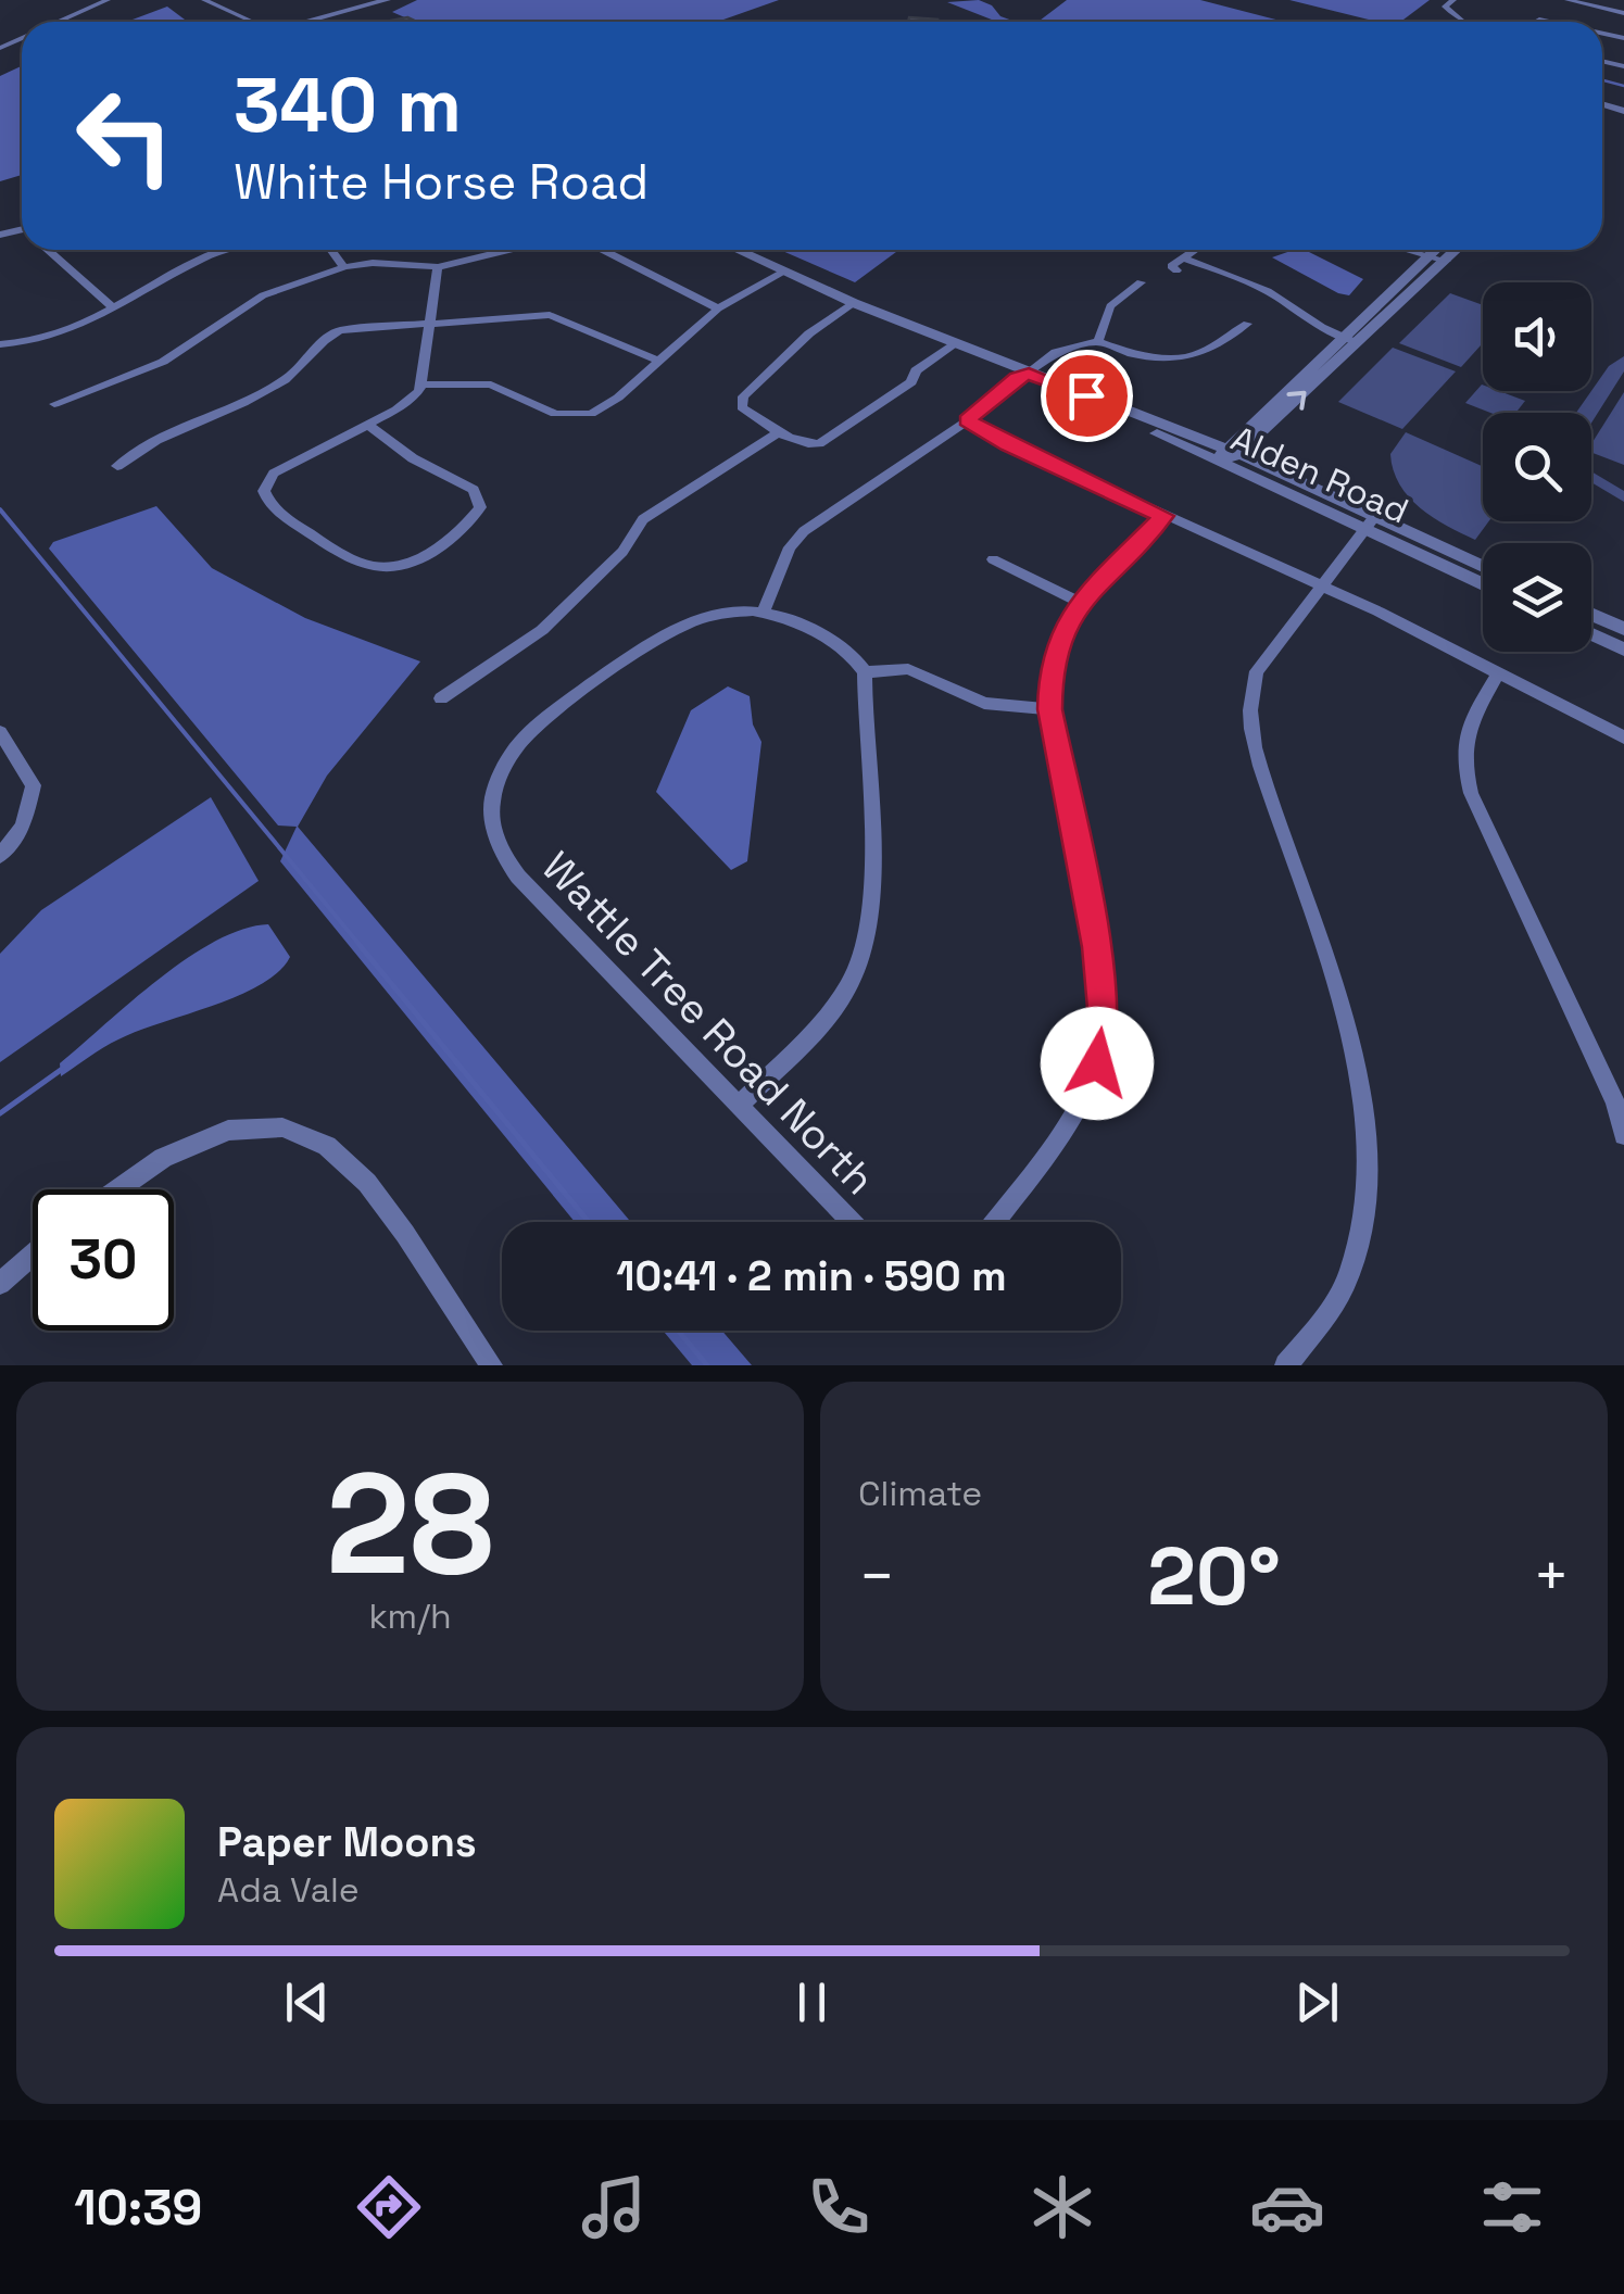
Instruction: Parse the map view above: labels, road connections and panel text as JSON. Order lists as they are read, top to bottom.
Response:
{
  "streets": {
    "street": ["Alden Road", "Wattle Tree Road North"]
  },
  "page": {
    "turn": ["340 m", "White Horse Road"],
    "limit": "30",
    "trip": "10:41 · 2 min · 590 m",
    "tile": [
      ["28", "km/h"],
      "Climate"
    ],
    "heat": ["−", "20°", "+"],
    "song": ["Paper Moons", "Ada Vale"],
    "tabs": "10:39"
  }
}
